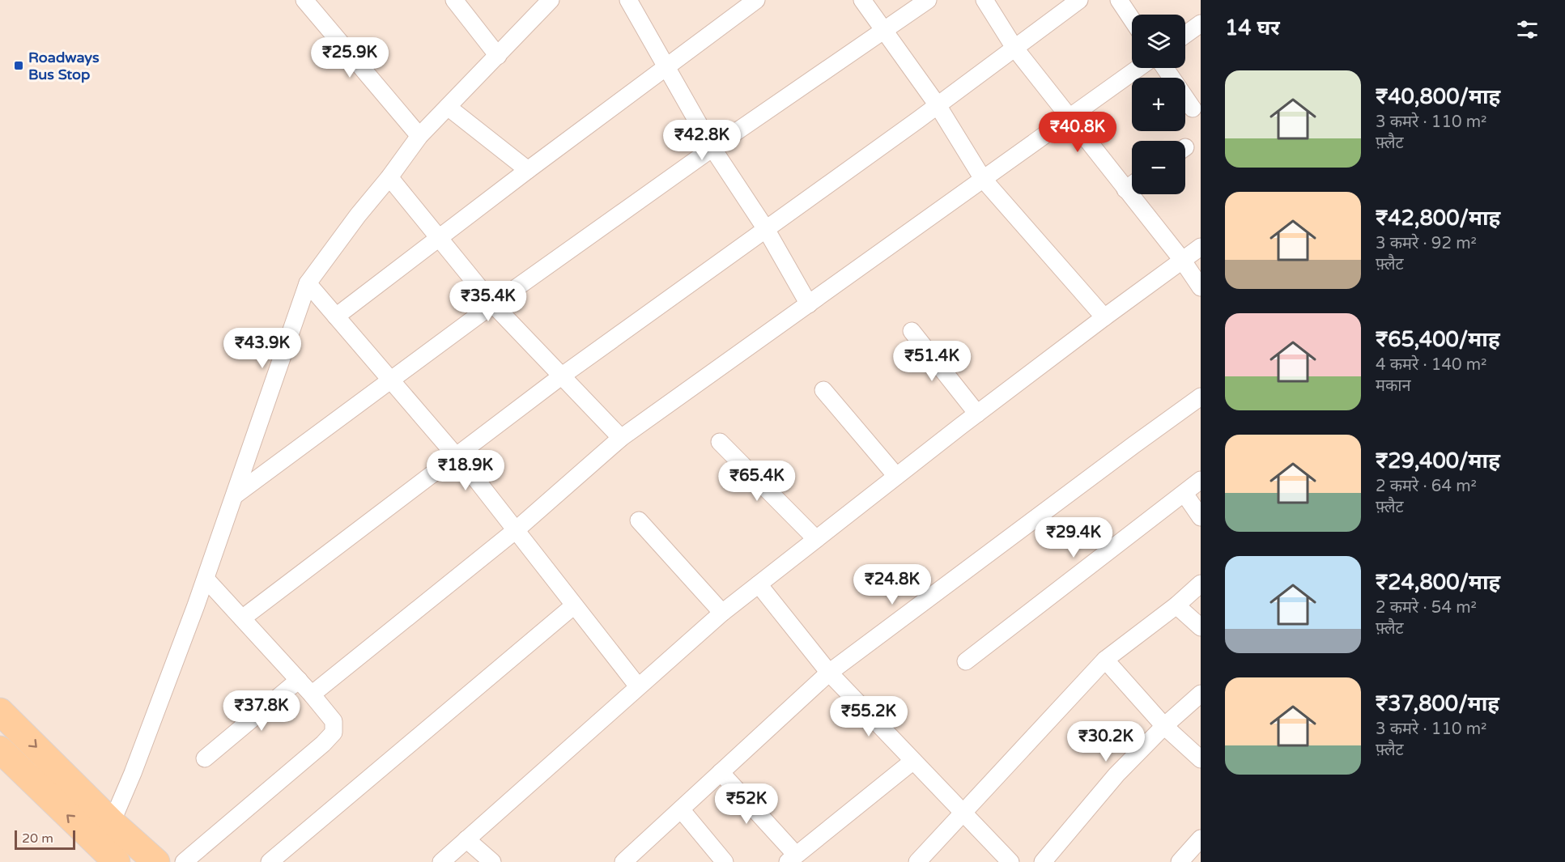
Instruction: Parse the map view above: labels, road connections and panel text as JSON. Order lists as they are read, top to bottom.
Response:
{
  "places": {
    "transit": ["Roadways Bus Stop"]
  },
  "scale_bar": "20 m",
  "page": {
    "heading": "14 घर",
    "map_buttons": ["+", "−"],
    "price": [
      "₹25.9K",
      "₹40.8K",
      "₹42.8K",
      "₹35.4K",
      "₹43.9K",
      "₹51.4K",
      "₹18.9K",
      "₹65.4K",
      "₹29.4K",
      "₹24.8K",
      "₹37.8K",
      "₹55.2K",
      "₹30.2K",
      "₹52K"
    ],
    "list": [
      {
        "name": "₹40,800/माह",
        "note": "3 कमरे · 110 m² · फ़्लैट"
      },
      {
        "name": "₹42,800/माह",
        "note": "3 कमरे · 92 m² · फ़्लैट"
      },
      {
        "name": "₹65,400/माह",
        "note": "4 कमरे · 140 m² · मकान"
      },
      {
        "name": "₹29,400/माह",
        "note": "2 कमरे · 64 m² · फ़्लैट"
      },
      {
        "name": "₹24,800/माह",
        "note": "2 कमरे · 54 m² · फ़्लैट"
      },
      {
        "name": "₹37,800/माह",
        "note": "3 कमरे · 110 m² · फ़्लैट"
      }
    ],
    "scale": "20 m"
  }
}
